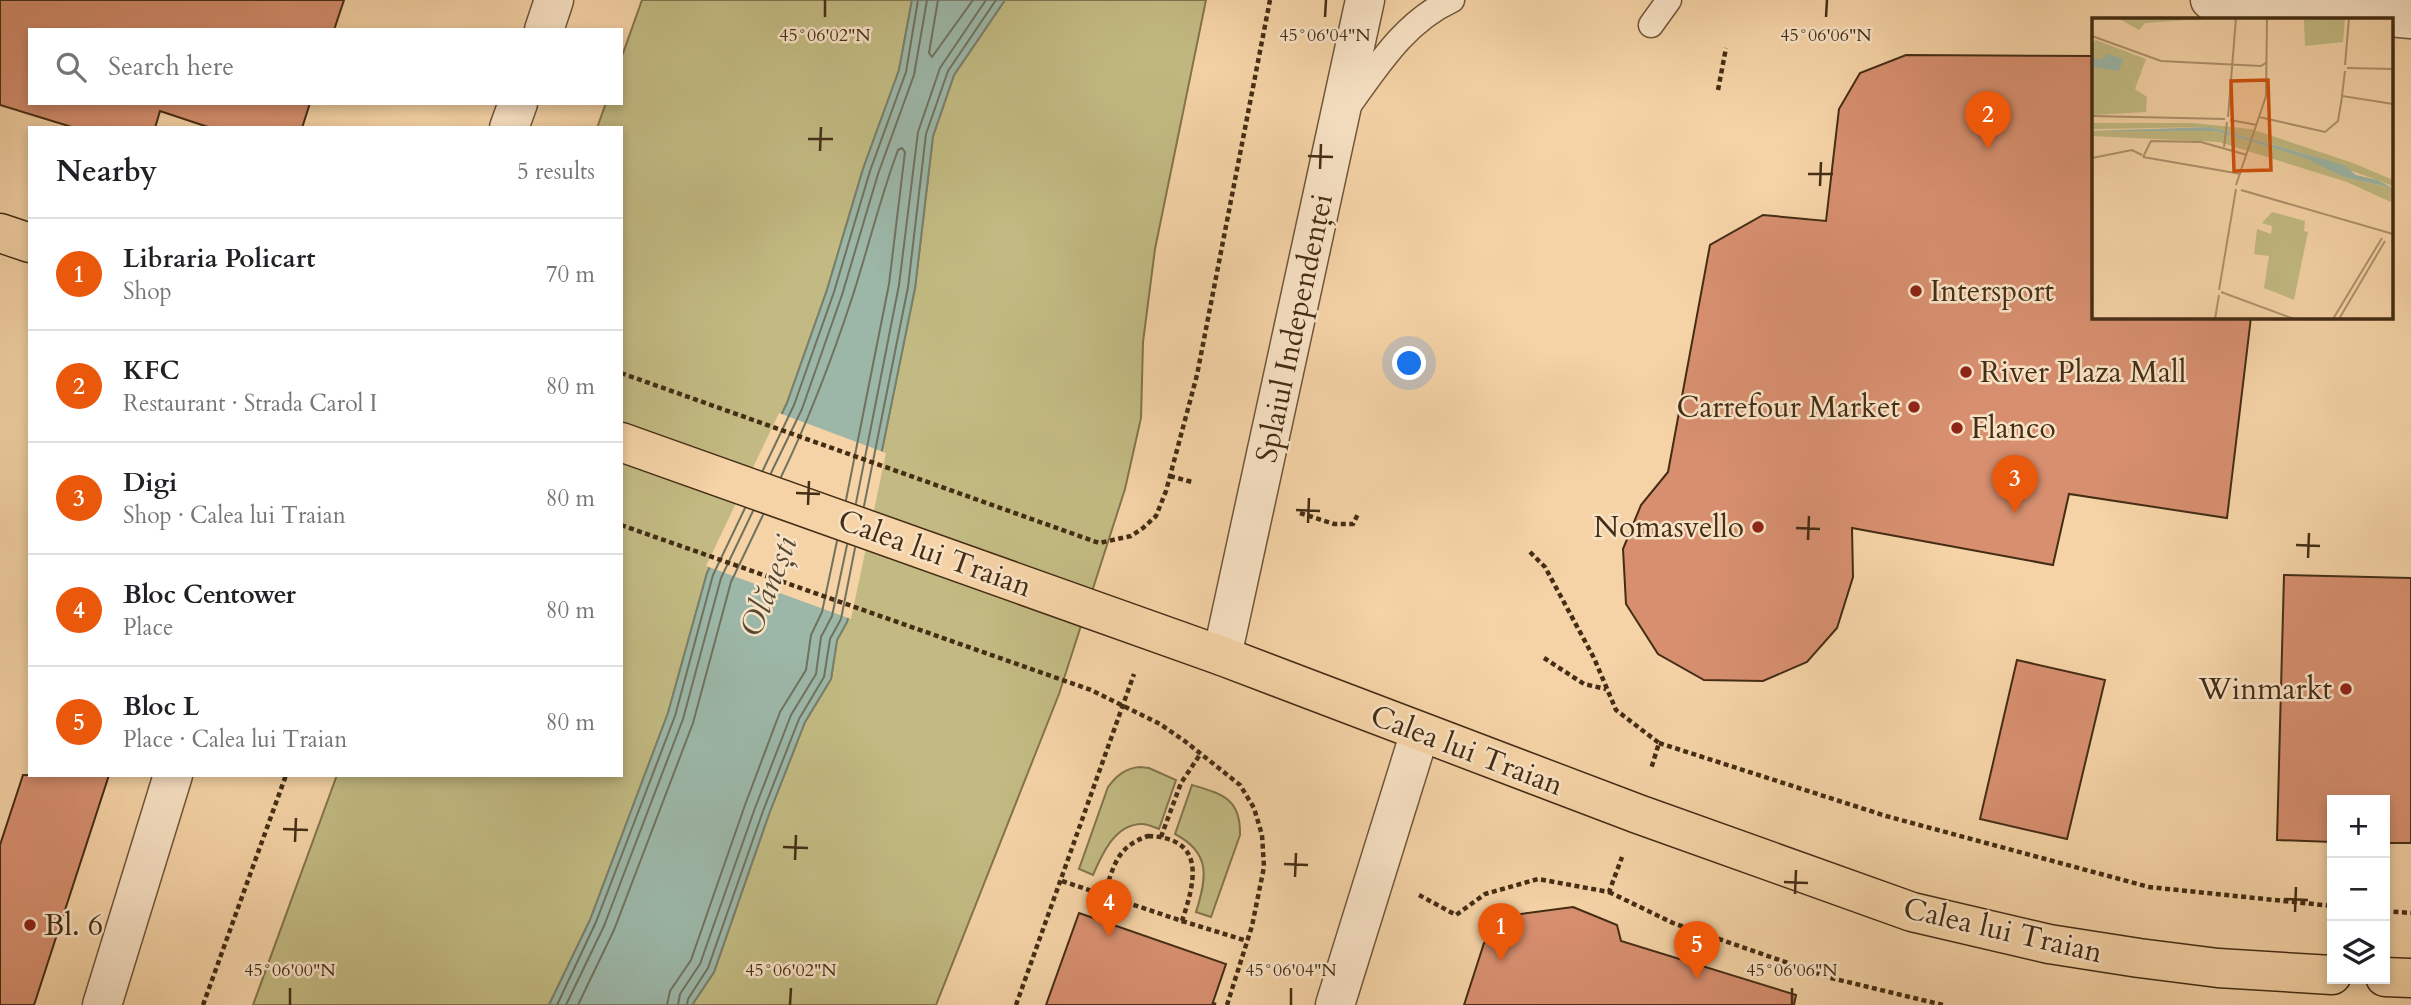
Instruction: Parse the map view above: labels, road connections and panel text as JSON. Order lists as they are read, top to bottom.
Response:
{
  "streets": {
    "main road": ["Calea lui Traian"],
    "street": ["Splaiul Independenței"]
  },
  "crossings": [
    ["Splaiul Independenței", "Calea lui Traian"]
  ],
  "water": ["Olănești"],
  "places": [
    "Intersport",
    "River Plaza Mall",
    "Carrefour Market",
    "Flanco",
    "Nomasvello",
    "Winmarkt",
    "Bl. 6"
  ],
  "page": {
    "search": "Search here",
    "pins": [
      "2",
      "3",
      "4",
      "1",
      "5"
    ],
    "heading": ["Nearby", "5 results"],
    "list": [
      {
        "mark": "1",
        "name": "Libraria Policart",
        "note": "Shop",
        "value": "70 m"
      },
      {
        "mark": "2",
        "name": "KFC",
        "note": "Restaurant · Strada Carol I",
        "value": "80 m"
      },
      {
        "mark": "3",
        "name": "Digi",
        "note": "Shop · Calea lui Traian",
        "value": "80 m"
      },
      {
        "mark": "4",
        "name": "Bloc Centower",
        "note": "Place",
        "value": "80 m"
      },
      {
        "mark": "5",
        "name": "Bloc L",
        "note": "Place · Calea lui Traian",
        "value": "80 m"
      }
    ],
    "map_buttons": ["+", "−"]
  },
  "coordinates": [
    "45°06'02\"N",
    "45°06'04\"N",
    "45°06'06\"N",
    "45°06'00\"N"
  ]
}
